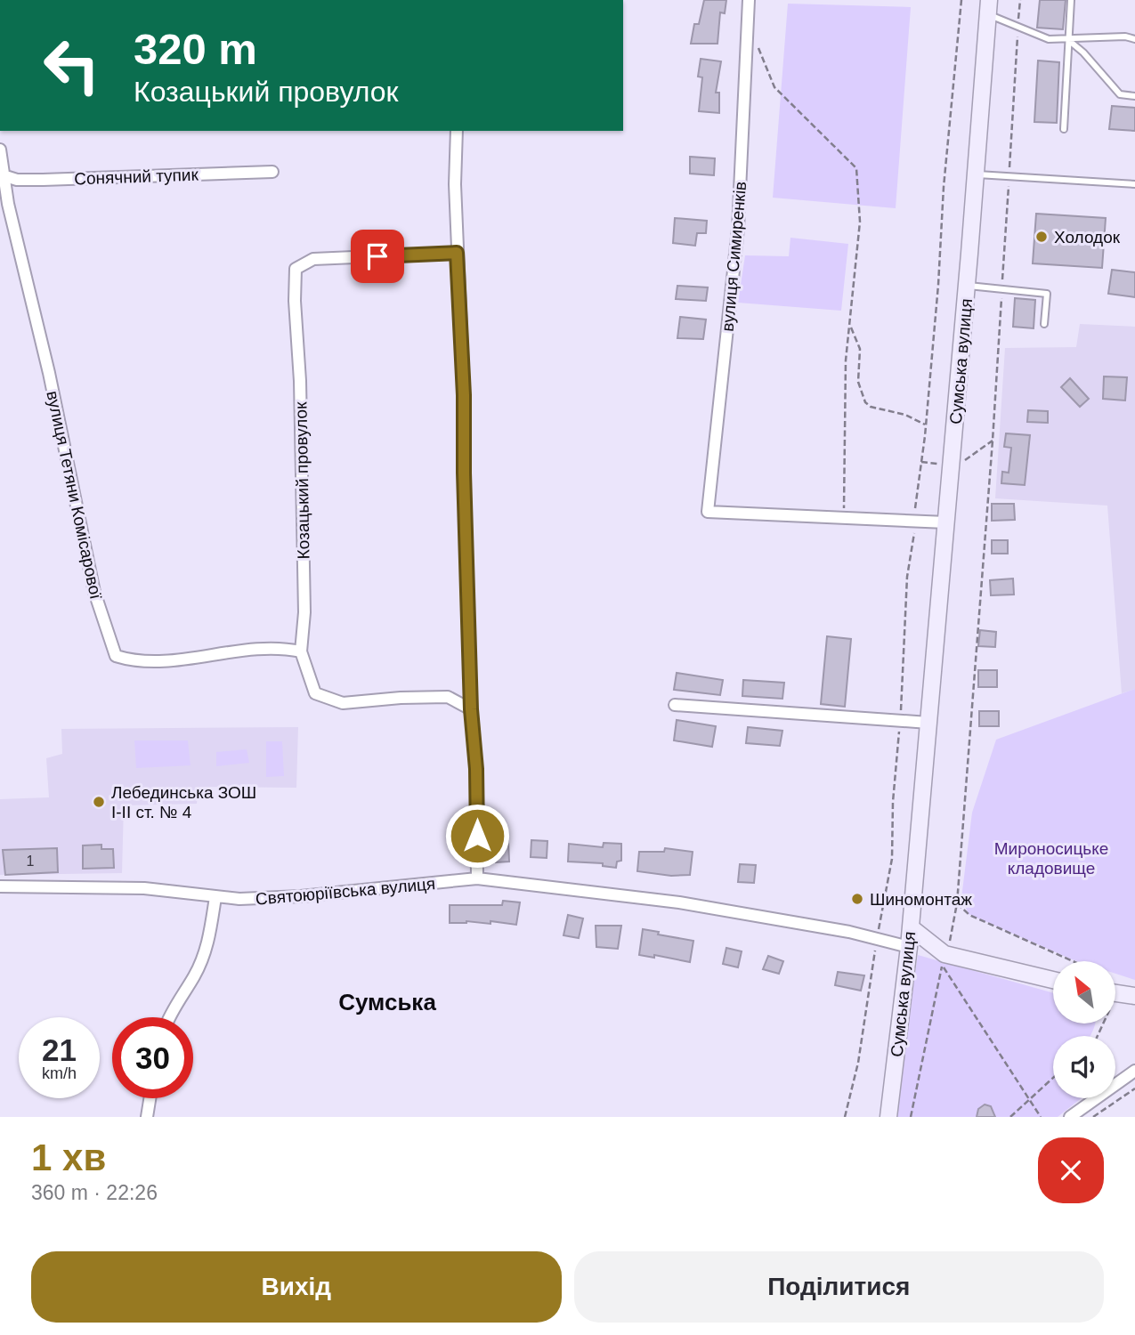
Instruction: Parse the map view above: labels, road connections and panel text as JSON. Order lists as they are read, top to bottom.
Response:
{
  "streets": {
    "main road": ["Сумська вулиця"],
    "street": [
      "Сонячний тупик",
      "вулиця Симиренків",
      "Козацький провулок",
      "вулиця Тетяни Комісарової",
      "Святоюріївська вулиця"
    ]
  },
  "crossings": [
    ["Сонячний тупик", "вулиця Тетяни Комісарової"],
    ["Сумська вулиця", "Святоюріївська вулиця"],
    ["Козацький провулок", "вулиця Тетяни Комісарової"]
  ],
  "districts": ["Сумська"],
  "parks": ["Мироносицьке кладовище"],
  "places": ["Холодок", "Лебединська ЗОШ І-ІІ ст. № 4", "Шиномонтаж"],
  "house_numbers": ["1"],
  "north": "top left",
  "page": {
    "turn": ["320 m", "Козацький провулок"],
    "speed": "21 km/h",
    "limit": "30",
    "heading": ["1 хв", "360 m · 22:26"],
    "buttons": ["Вихід", "Поділитися"]
  }
}
